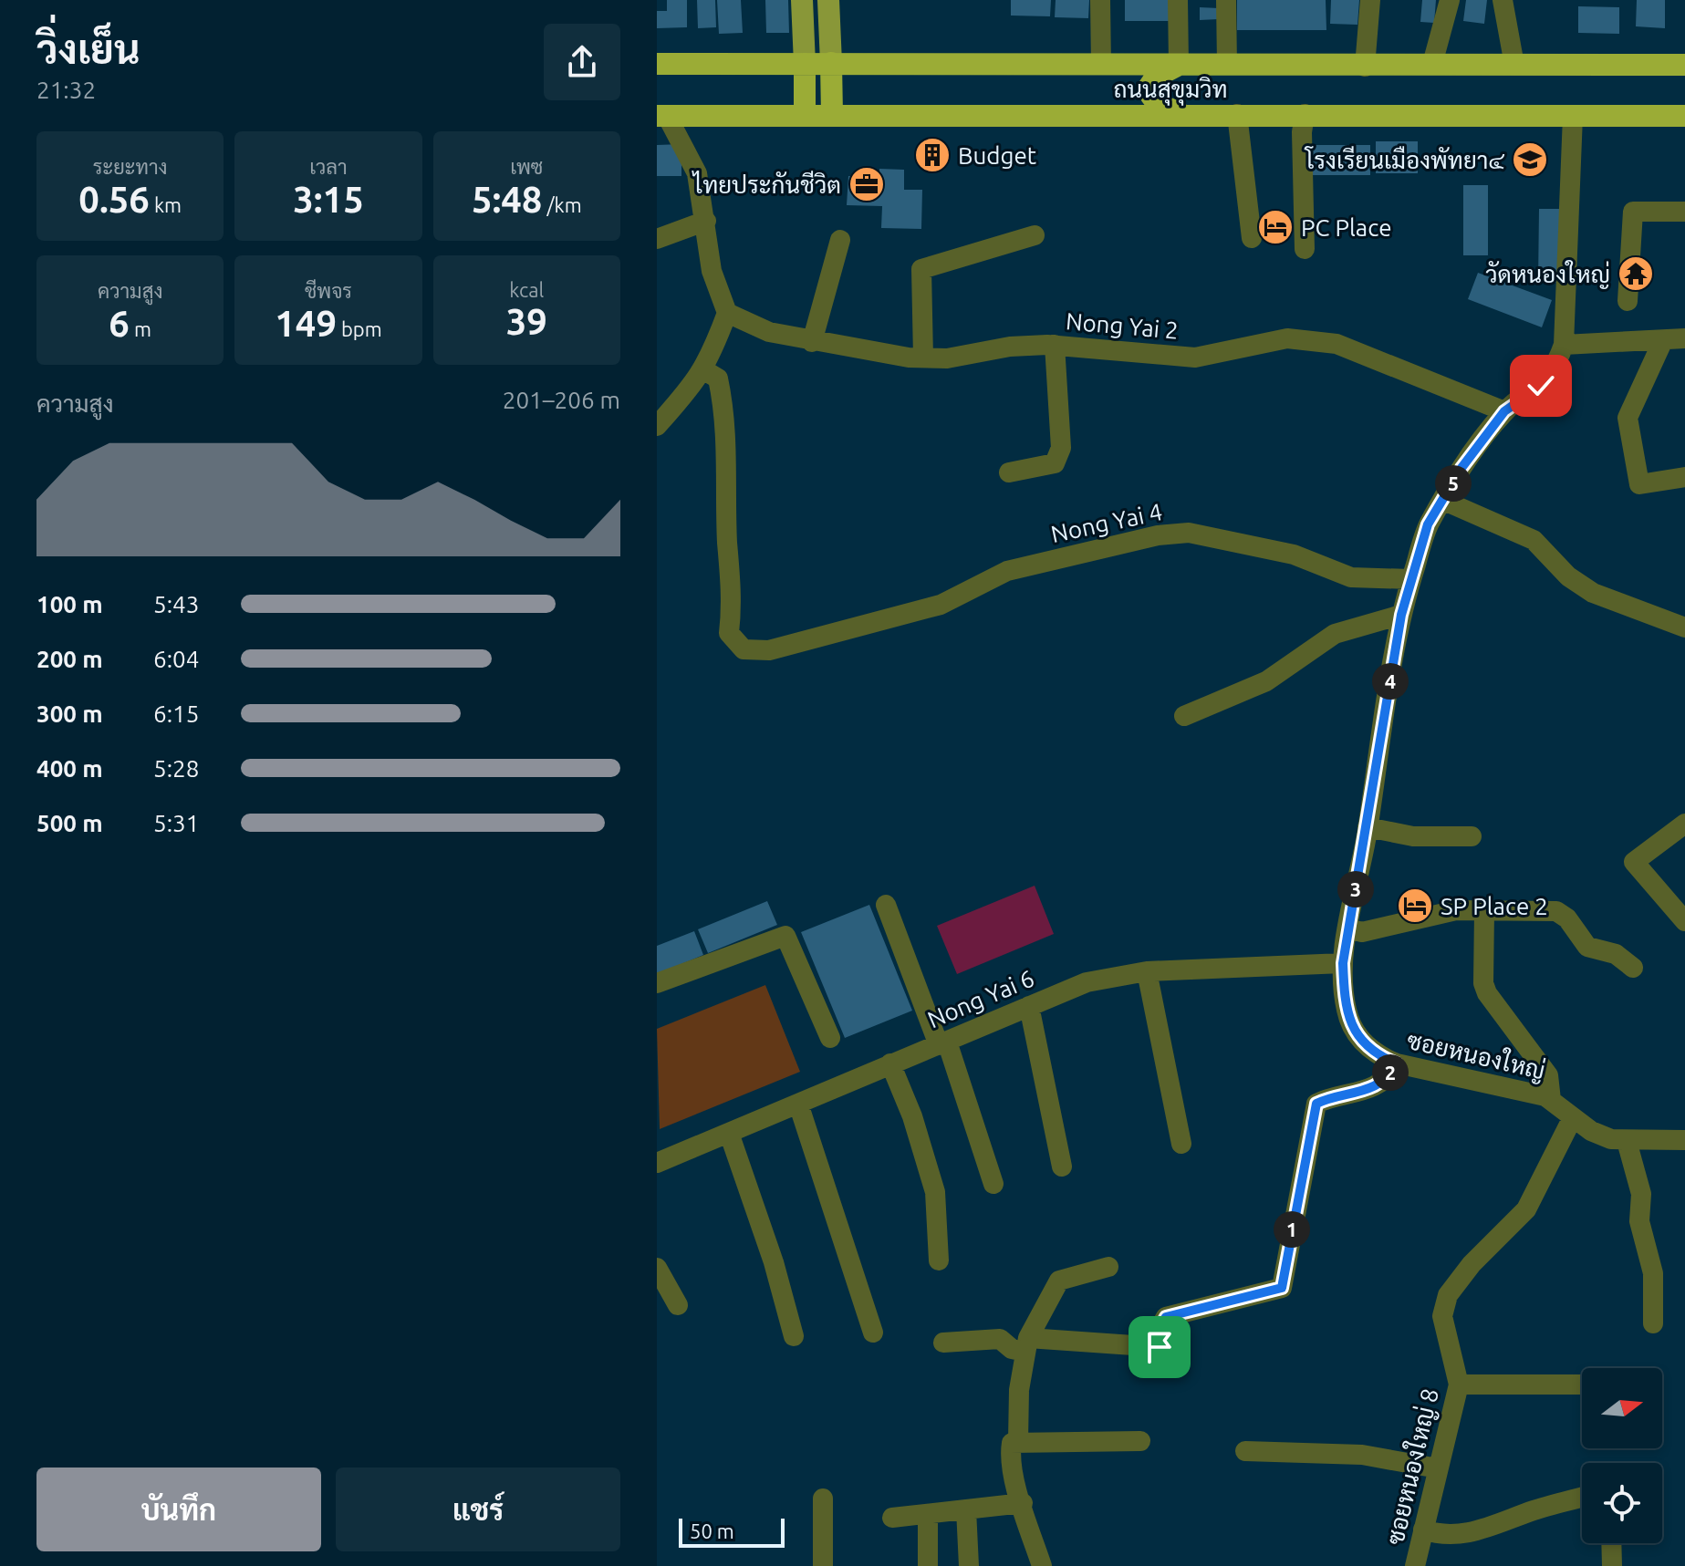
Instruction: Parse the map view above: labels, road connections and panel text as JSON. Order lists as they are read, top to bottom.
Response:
{
  "streets": {
    "highway": ["ถนนสุขุมวิท"],
    "street": [
      "Nong Yai 2",
      "Nong Yai 4",
      "Nong Yai 6",
      "ซอยหนองใหญ่",
      "ซอยหนองใหญ่ 8"
    ]
  },
  "crossings": [
    ["ถนนสุขุมวิท", "ซอยหนองใหญ่"],
    ["Nong Yai 2", "ซอยหนองใหญ่"],
    ["Nong Yai 4", "ซอยหนองใหญ่"],
    ["Nong Yai 6", "ซอยหนองใหญ่"],
    ["ซอยหนองใหญ่", "ซอยหนองใหญ่ 8"]
  ],
  "places": {
    "building": ["Budget"],
    "school or university": ["โรงเรียนเมืองพัทยา๔"],
    "office": ["ไทยประกันชีวิต"],
    "hotel": ["PC Place", "SP Place 2"],
    "temple": ["วัดหนองใหญ่"]
  },
  "scale_bar": "50 m",
  "north": "right",
  "page": {
    "heading": ["วิ่งเย็น", "21:32"],
    "stats": [
      ["ระยะทาง", "0.56 km"],
      ["เวลา", "3:15"],
      ["เพซ", "5:48 /km"],
      ["ความสูง", "6 m"],
      ["ชีพจร", "149 bpm"],
      ["kcal", "39"]
    ],
    "chart": ["ความสูง", "201–206 m"],
    "pins": [
      "5",
      "4",
      "3",
      "2",
      "1"
    ],
    "list": [
      {
        "name": "100 m",
        "note": "5:43"
      },
      {
        "name": "200 m",
        "note": "6:04"
      },
      {
        "name": "300 m",
        "note": "6:15"
      },
      {
        "name": "400 m",
        "note": "5:28"
      },
      {
        "name": "500 m",
        "note": "5:31"
      }
    ],
    "buttons": ["บันทึก", "แชร์"],
    "scale": "50 m"
  }
}
